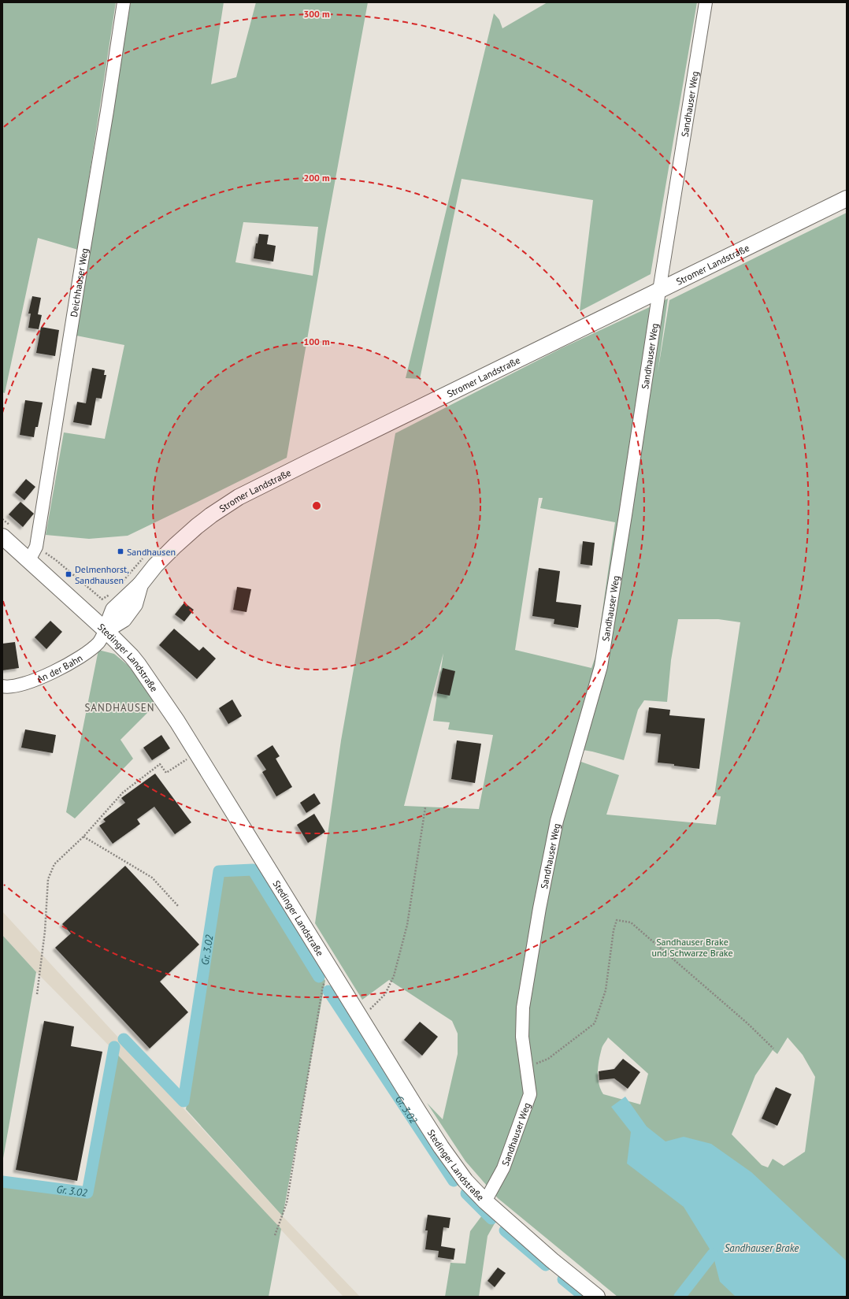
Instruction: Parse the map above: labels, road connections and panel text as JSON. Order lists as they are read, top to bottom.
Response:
{
  "streets": {
    "main road": ["Stromer Landstraße", "Stedinger Landstraße"],
    "street": ["Sandhauser Weg", "Deichhauser Weg", "An der Bahn"]
  },
  "crossings": [
    ["Sandhauser Weg", "Stromer Landstraße"],
    ["Sandhauser Weg", "Stedinger Landstraße"],
    ["Stromer Landstraße", "Stedinger Landstraße"],
    ["Stromer Landstraße", "An der Bahn"],
    ["Deichhauser Weg", "Stedinger Landstraße"],
    ["Stedinger Landstraße", "An der Bahn"]
  ],
  "districts": ["SANDHAUSEN"],
  "water": ["Gr. 3.02", "Sandhauser Brake"],
  "parks": ["Sandhauser Brake und Schwarze Brake"],
  "places": {
    "transit": ["Sandhausen", "Delmenhorst, Sandhausen"]
  },
  "rings": ["300 m", "200 m", "100 m"]
}
